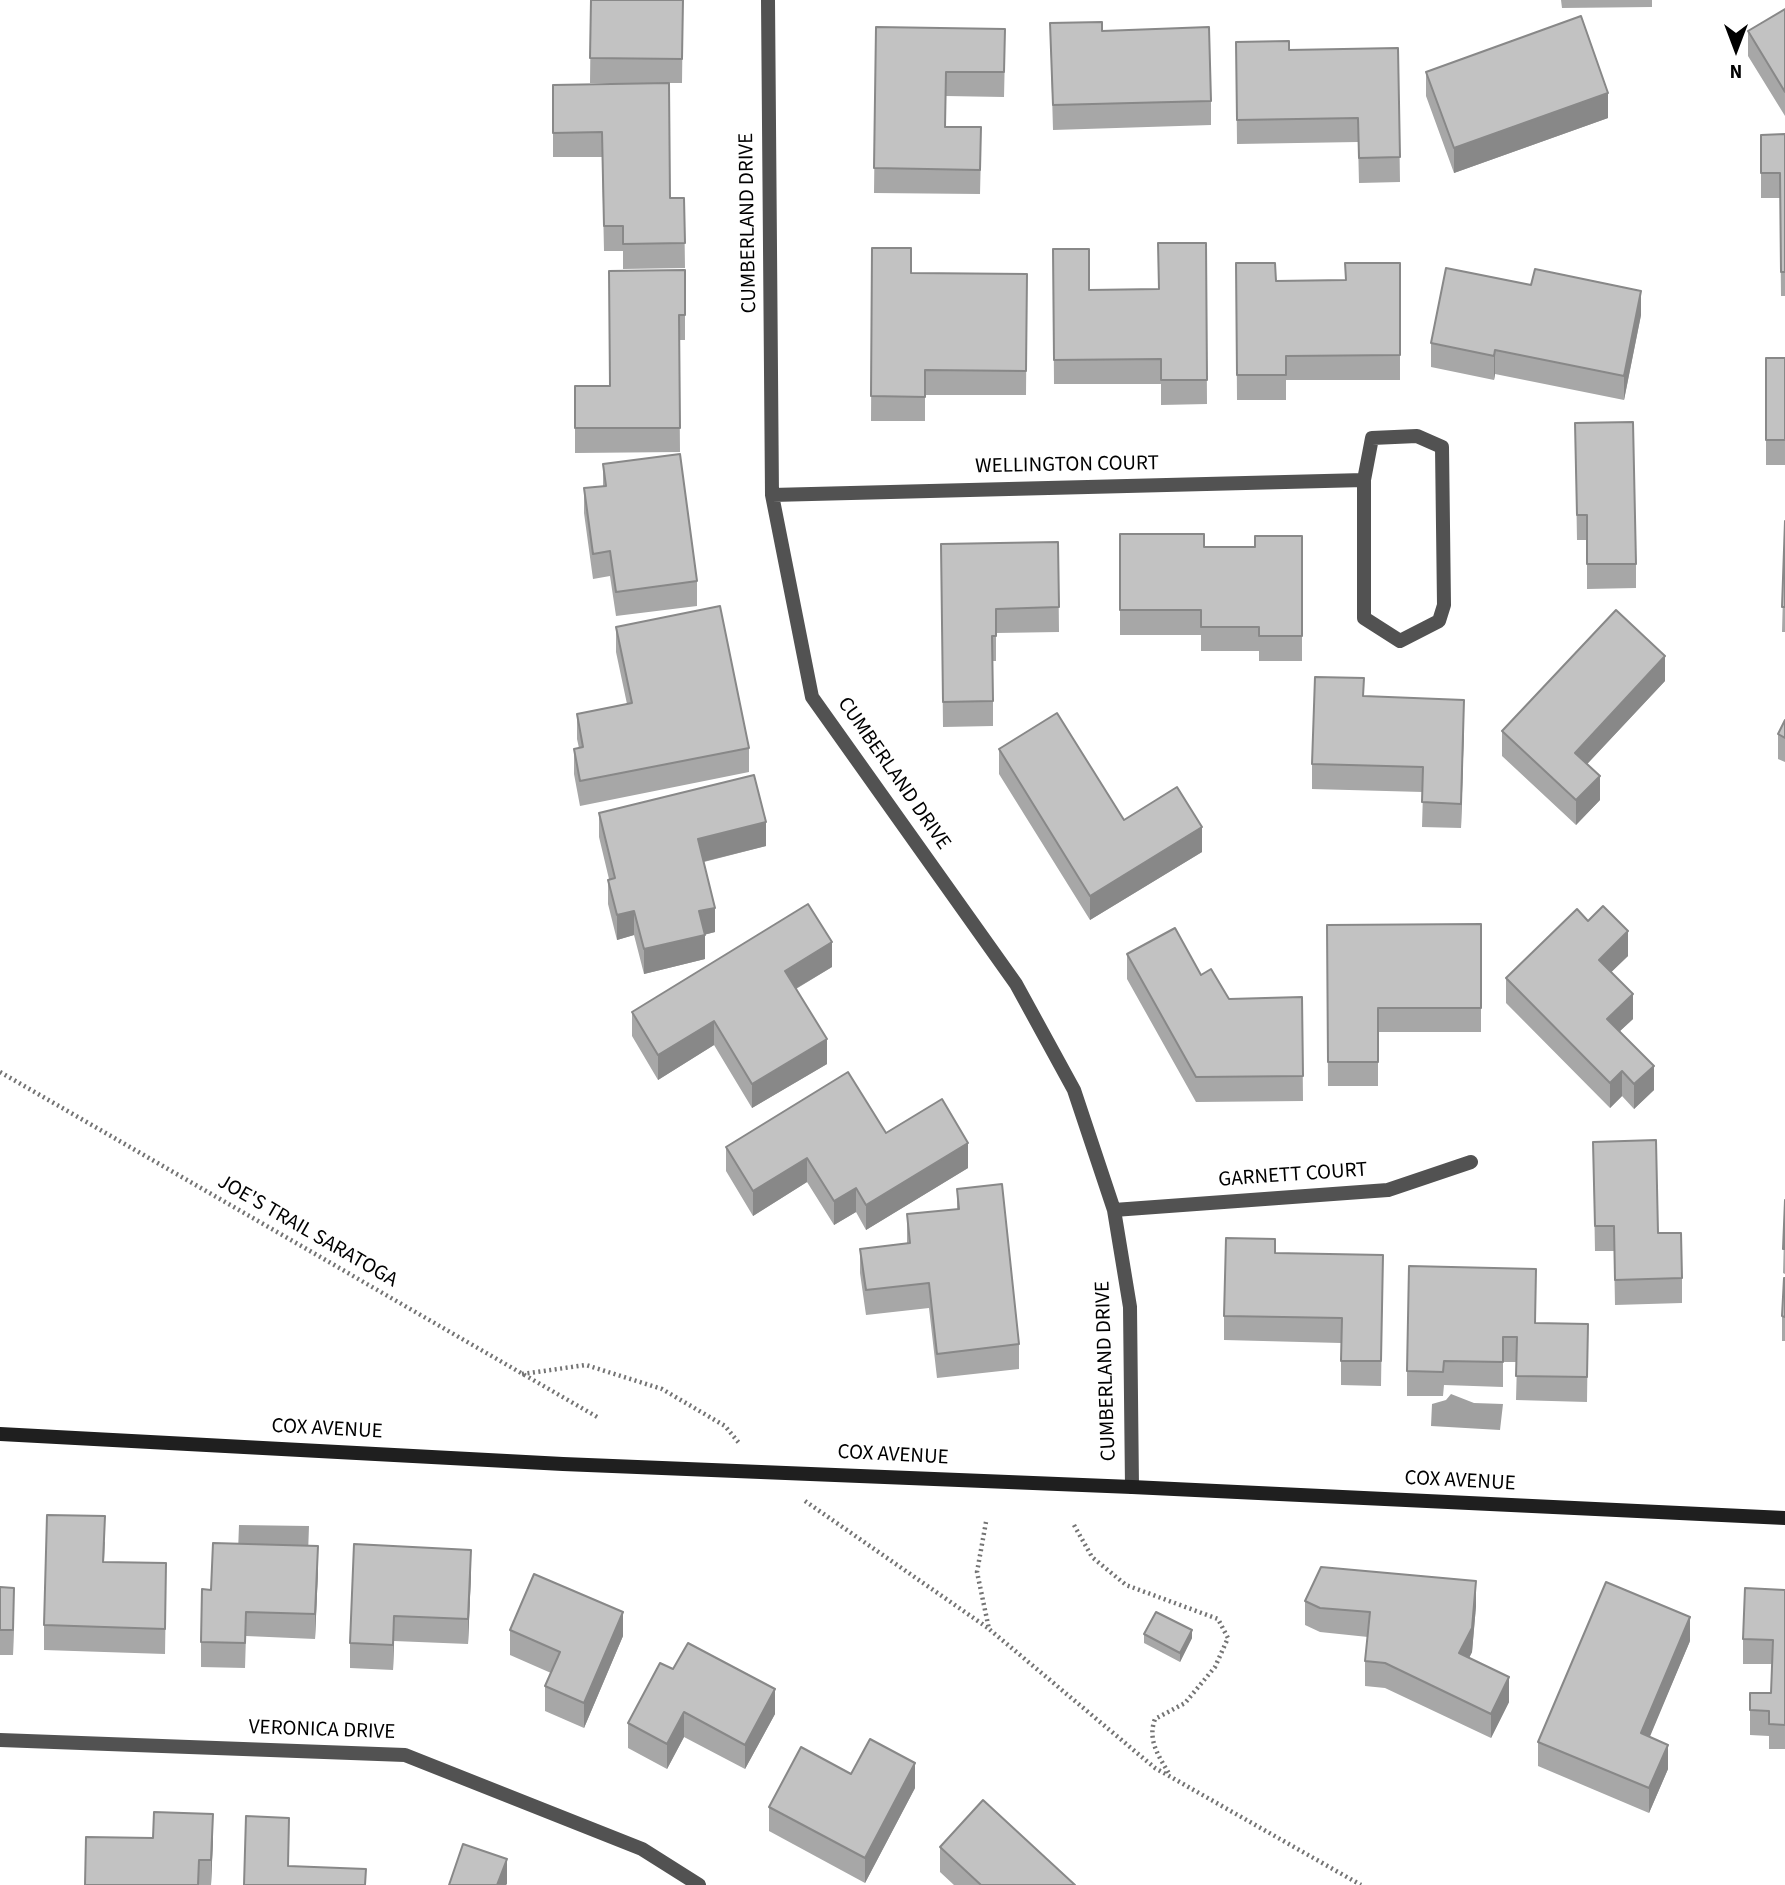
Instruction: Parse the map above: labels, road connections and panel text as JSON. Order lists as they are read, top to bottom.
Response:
{
  "streets": {
    "main road": ["COX AVENUE"],
    "street": [
      "CUMBERLAND DRIVE",
      "WELLINGTON COURT",
      "GARNETT COURT",
      "VERONICA DRIVE"
    ],
    "path": ["JOE'S TRAIL SARATOGA"]
  },
  "crossings": [
    ["CUMBERLAND DRIVE", "WELLINGTON COURT"],
    ["CUMBERLAND DRIVE", "GARNETT COURT"],
    ["CUMBERLAND DRIVE", "COX AVENUE"]
  ],
  "north": "bottom"
}
